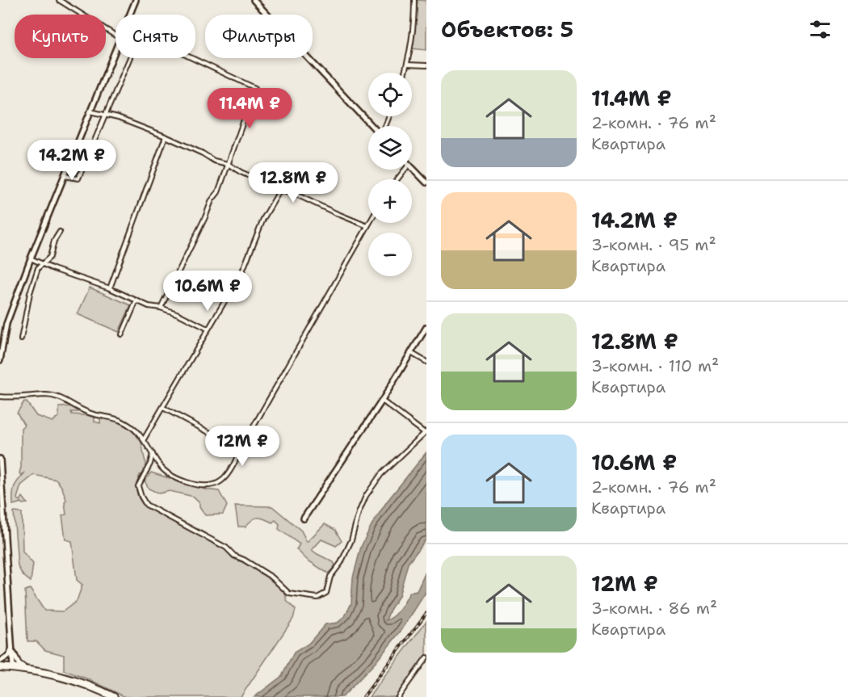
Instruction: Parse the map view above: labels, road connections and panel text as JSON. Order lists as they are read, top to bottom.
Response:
{
  "page": {
    "heading": "Объектов: 5",
    "chip": ["Купить", "Снять", "Фильтры"],
    "list": [
      {
        "name": "11.4M ₽",
        "note": "2-комн. · 76 m² · Квартира"
      },
      {
        "name": "14.2M ₽",
        "note": "3-комн. · 95 m² · Квартира"
      },
      {
        "name": "12.8M ₽",
        "note": "3-комн. · 110 m² · Квартира"
      },
      {
        "name": "10.6M ₽",
        "note": "2-комн. · 76 m² · Квартира"
      },
      {
        "name": "12M ₽",
        "note": "3-комн. · 86 m² · Квартира"
      }
    ],
    "map_buttons": ["+", "−"],
    "price": [
      "11.4M ₽",
      "14.2M ₽",
      "12.8M ₽",
      "10.6M ₽",
      "12M ₽"
    ]
  }
}
